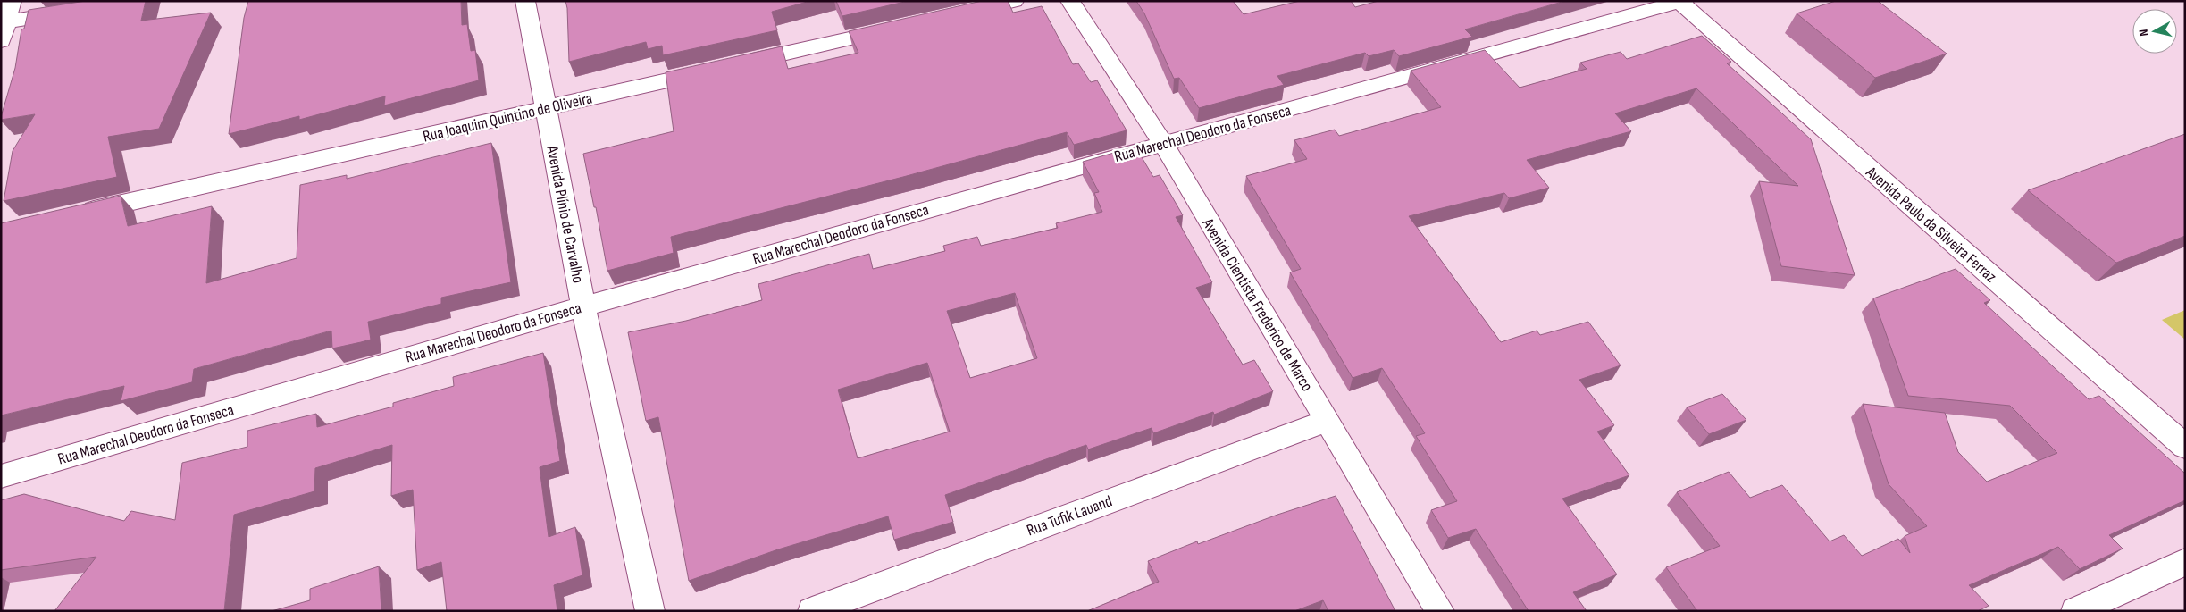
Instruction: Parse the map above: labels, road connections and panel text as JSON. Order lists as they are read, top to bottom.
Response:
{
  "streets": {
    "street": [
      "Rua Joaquim Quintino de Oliveira",
      "Rua Marechal Deodoro da Fonseca",
      "Avenida Plínio de Carvalho",
      "Avenida Paulo da Silveira Ferraz",
      "Avenida Cientista Frederico de Marco",
      "Rua Tufik Lauand"
    ]
  },
  "crossings": [
    ["Rua Joaquim Quintino de Oliveira", "Avenida Plínio de Carvalho"],
    ["Rua Marechal Deodoro da Fonseca", "Avenida Plínio de Carvalho"],
    ["Rua Marechal Deodoro da Fonseca", "Avenida Paulo da Silveira Ferraz"],
    ["Rua Marechal Deodoro da Fonseca", "Avenida Cientista Frederico de Marco"],
    ["Avenida Cientista Frederico de Marco", "Rua Tufik Lauand"]
  ],
  "north": "left"
}
